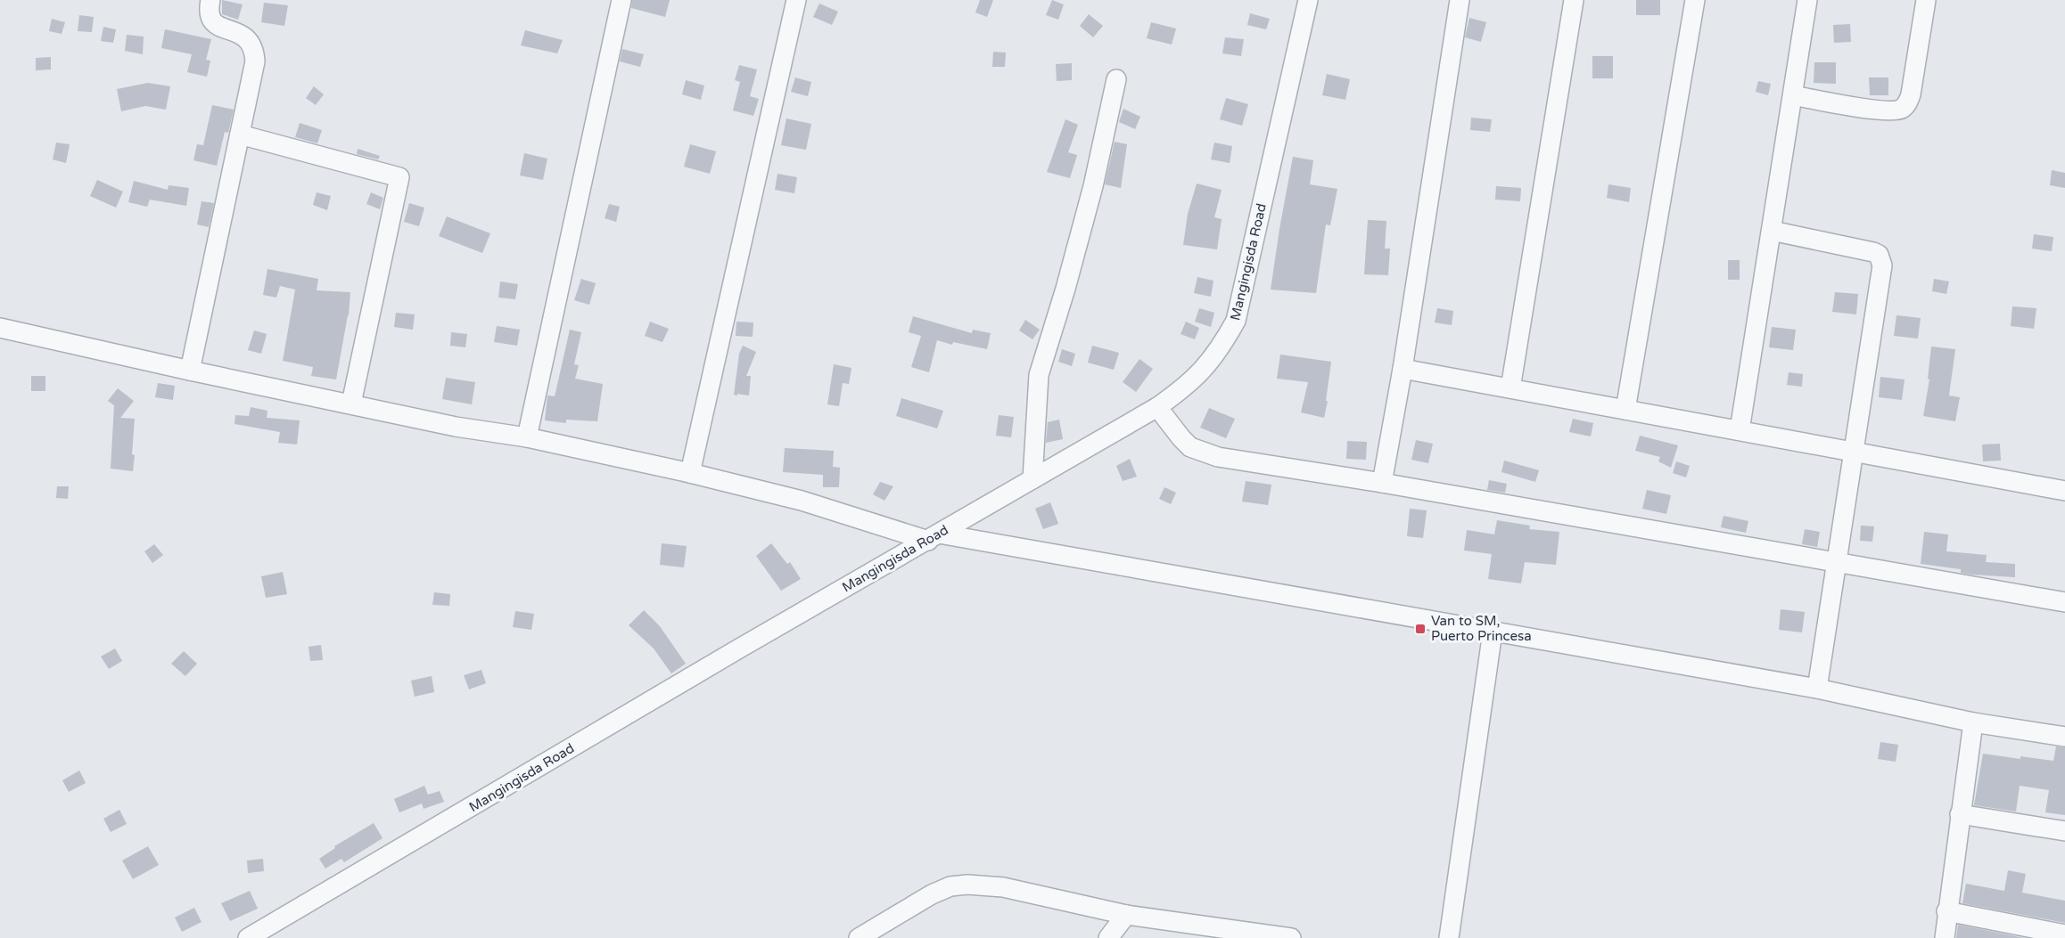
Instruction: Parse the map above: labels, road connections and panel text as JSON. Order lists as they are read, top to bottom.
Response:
{
  "streets": {
    "street": ["Mangingisda Road"]
  },
  "places": {
    "transit": ["Van to SM, Puerto Princesa"]
  }
}
